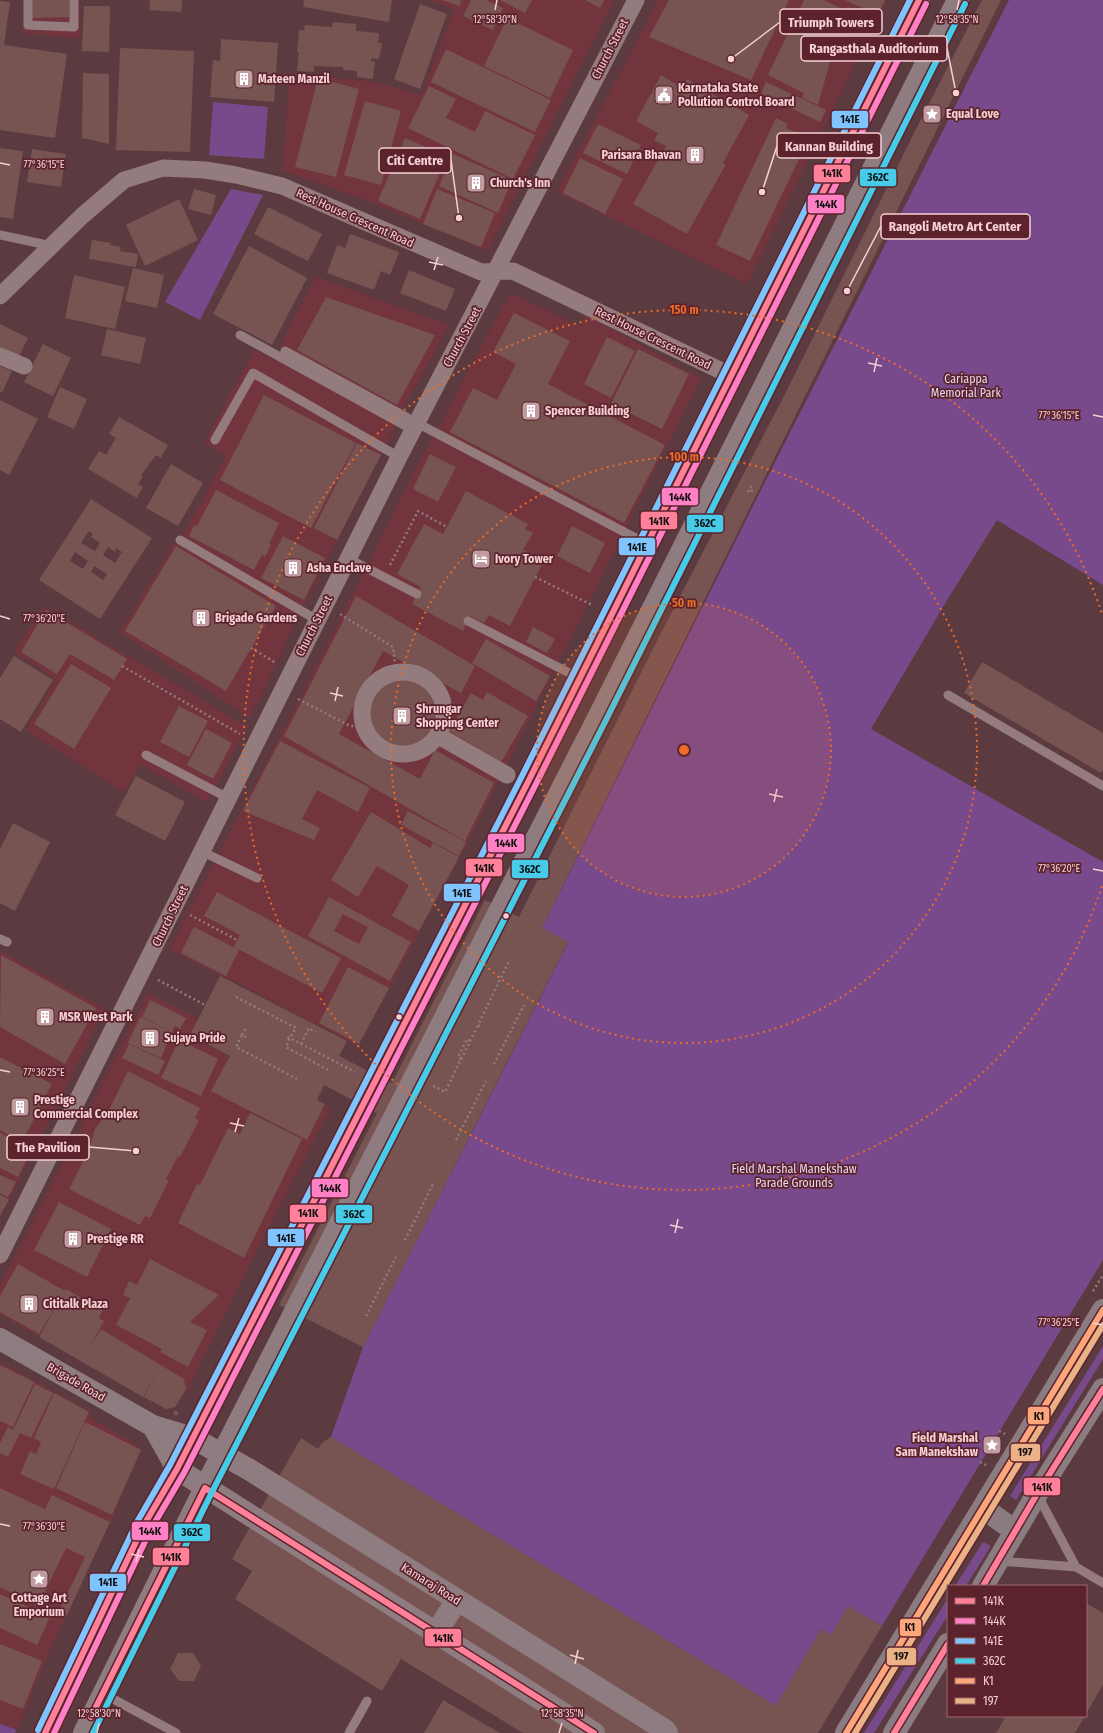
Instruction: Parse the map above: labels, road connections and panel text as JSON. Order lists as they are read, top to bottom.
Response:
{
  "streets": {
    "main road": ["Brigade Road", "Kamaraj Road"],
    "street": ["Church Street", "Rest House Crescent Road"]
  },
  "crossings": [
    ["Church Street", "Rest House Crescent Road"],
    ["Brigade Road", "Kamaraj Road"]
  ],
  "parks": ["Cariappa Memorial Park", "Field Marshal Manekshaw Parade Grounds"],
  "places": {
    "other": [
      "Triumph Towers",
      "Rangasthala Auditorium",
      "Kannan Building",
      "Citi Centre",
      "Rangoli Metro Art Center",
      "The Pavilion"
    ],
    "building": [
      "Mateen Manzil",
      "Parisara Bhavan",
      "Church's Inn",
      "Spencer Building",
      "Asha Enclave",
      "Brigade Gardens",
      "Shrungar Shopping Center",
      "MSR West Park",
      "Sujaya Pride",
      "Prestige Commercial Complex",
      "Prestige RR",
      "Cititalk Plaza"
    ],
    "public building": ["Karnataka State Pollution Control Board"],
    "place": ["Equal Love", "Field Marshal Sam Manekshaw", "Cottage Art Emporium"],
    "hotel": ["Ivory Tower"]
  },
  "lines": [
    "transit line 141K",
    "transit line 141E",
    "transit line 144K",
    "transit line 362C",
    "transit line K1",
    "transit line 197"
  ],
  "legend": [
    "141K",
    "144K",
    "141E",
    "362C",
    "K1",
    "197"
  ],
  "coordinates": [
    "12°58'30\"N",
    "12°58'35\"N",
    "77°36'15\"E",
    "77°36'20\"E",
    "77°36'25\"E",
    "77°36'30\"E"
  ],
  "rings": ["150 m", "100 m", "50 m"]
}
